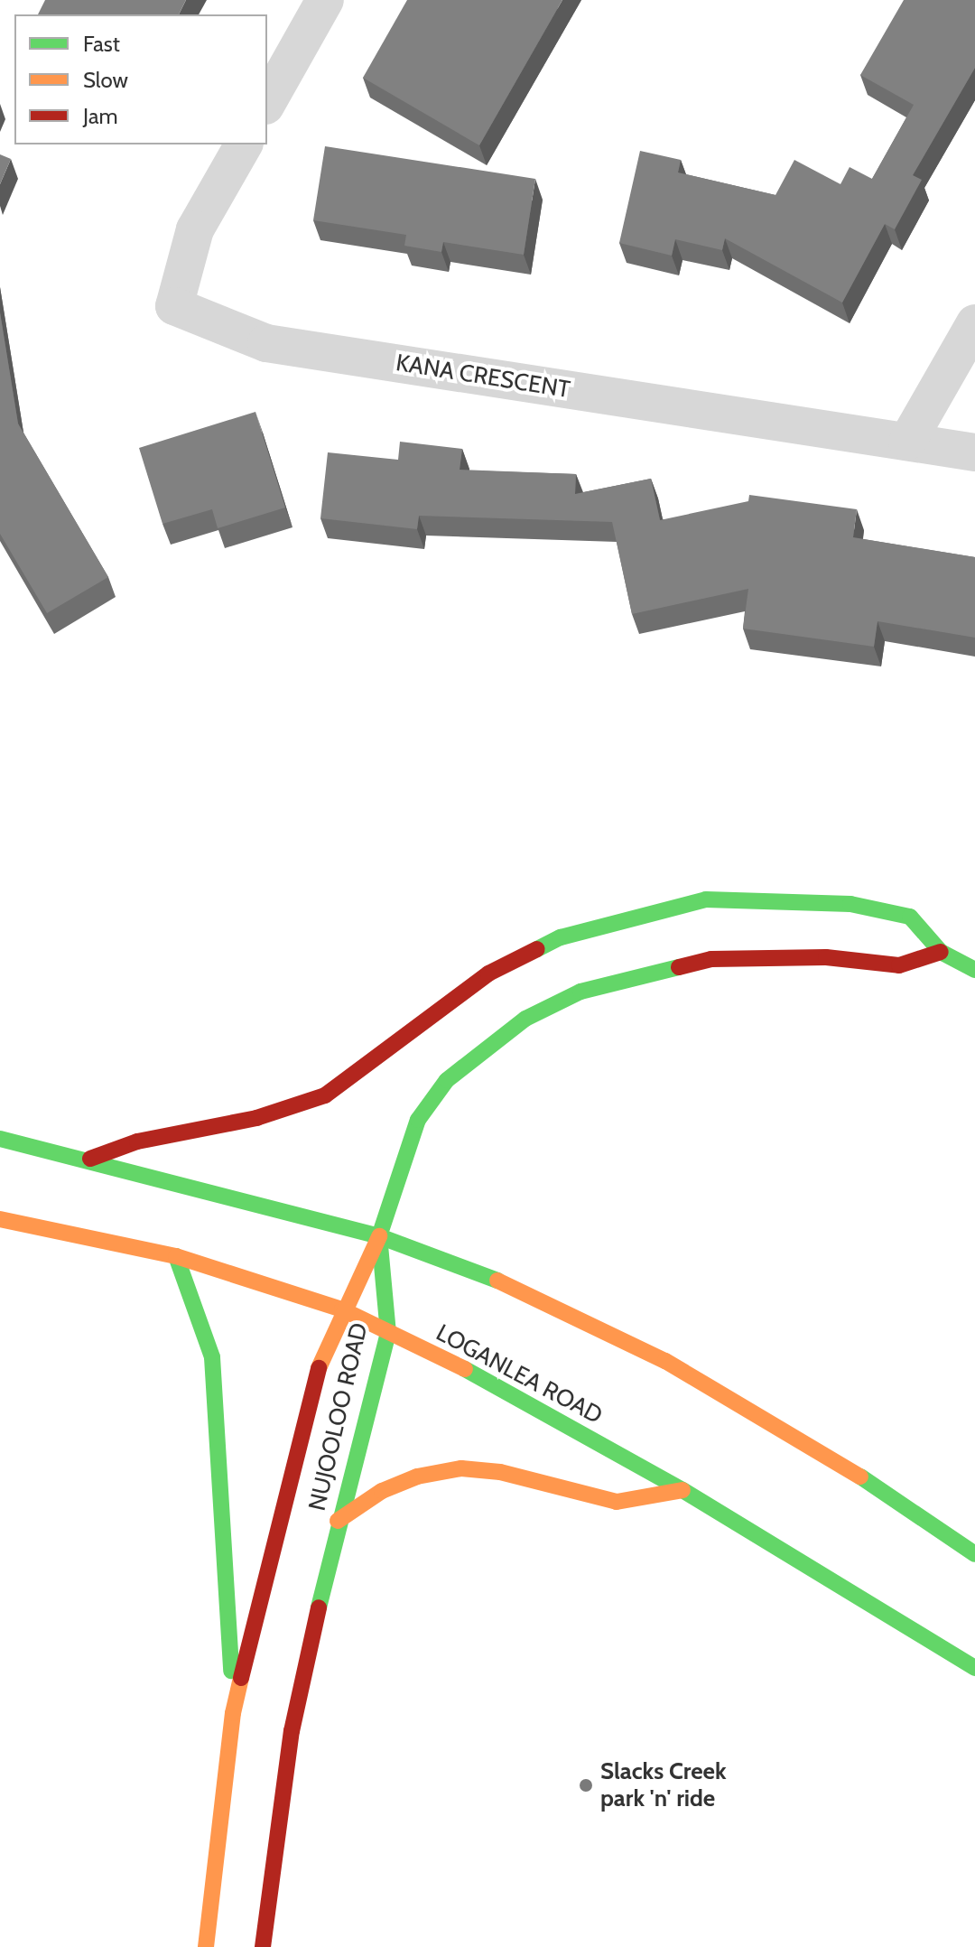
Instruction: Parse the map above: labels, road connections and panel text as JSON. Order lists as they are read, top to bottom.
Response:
{
  "streets": {
    "main road": ["LOGANLEA ROAD", "NUJOOLOO ROAD"],
    "street": ["KANA CRESCENT"]
  },
  "crossings": [
    ["LOGANLEA ROAD", "NUJOOLOO ROAD"]
  ],
  "places": ["Slacks Creek park 'n' ride"],
  "legend": ["Fast", "Slow", "Jam"]
}
